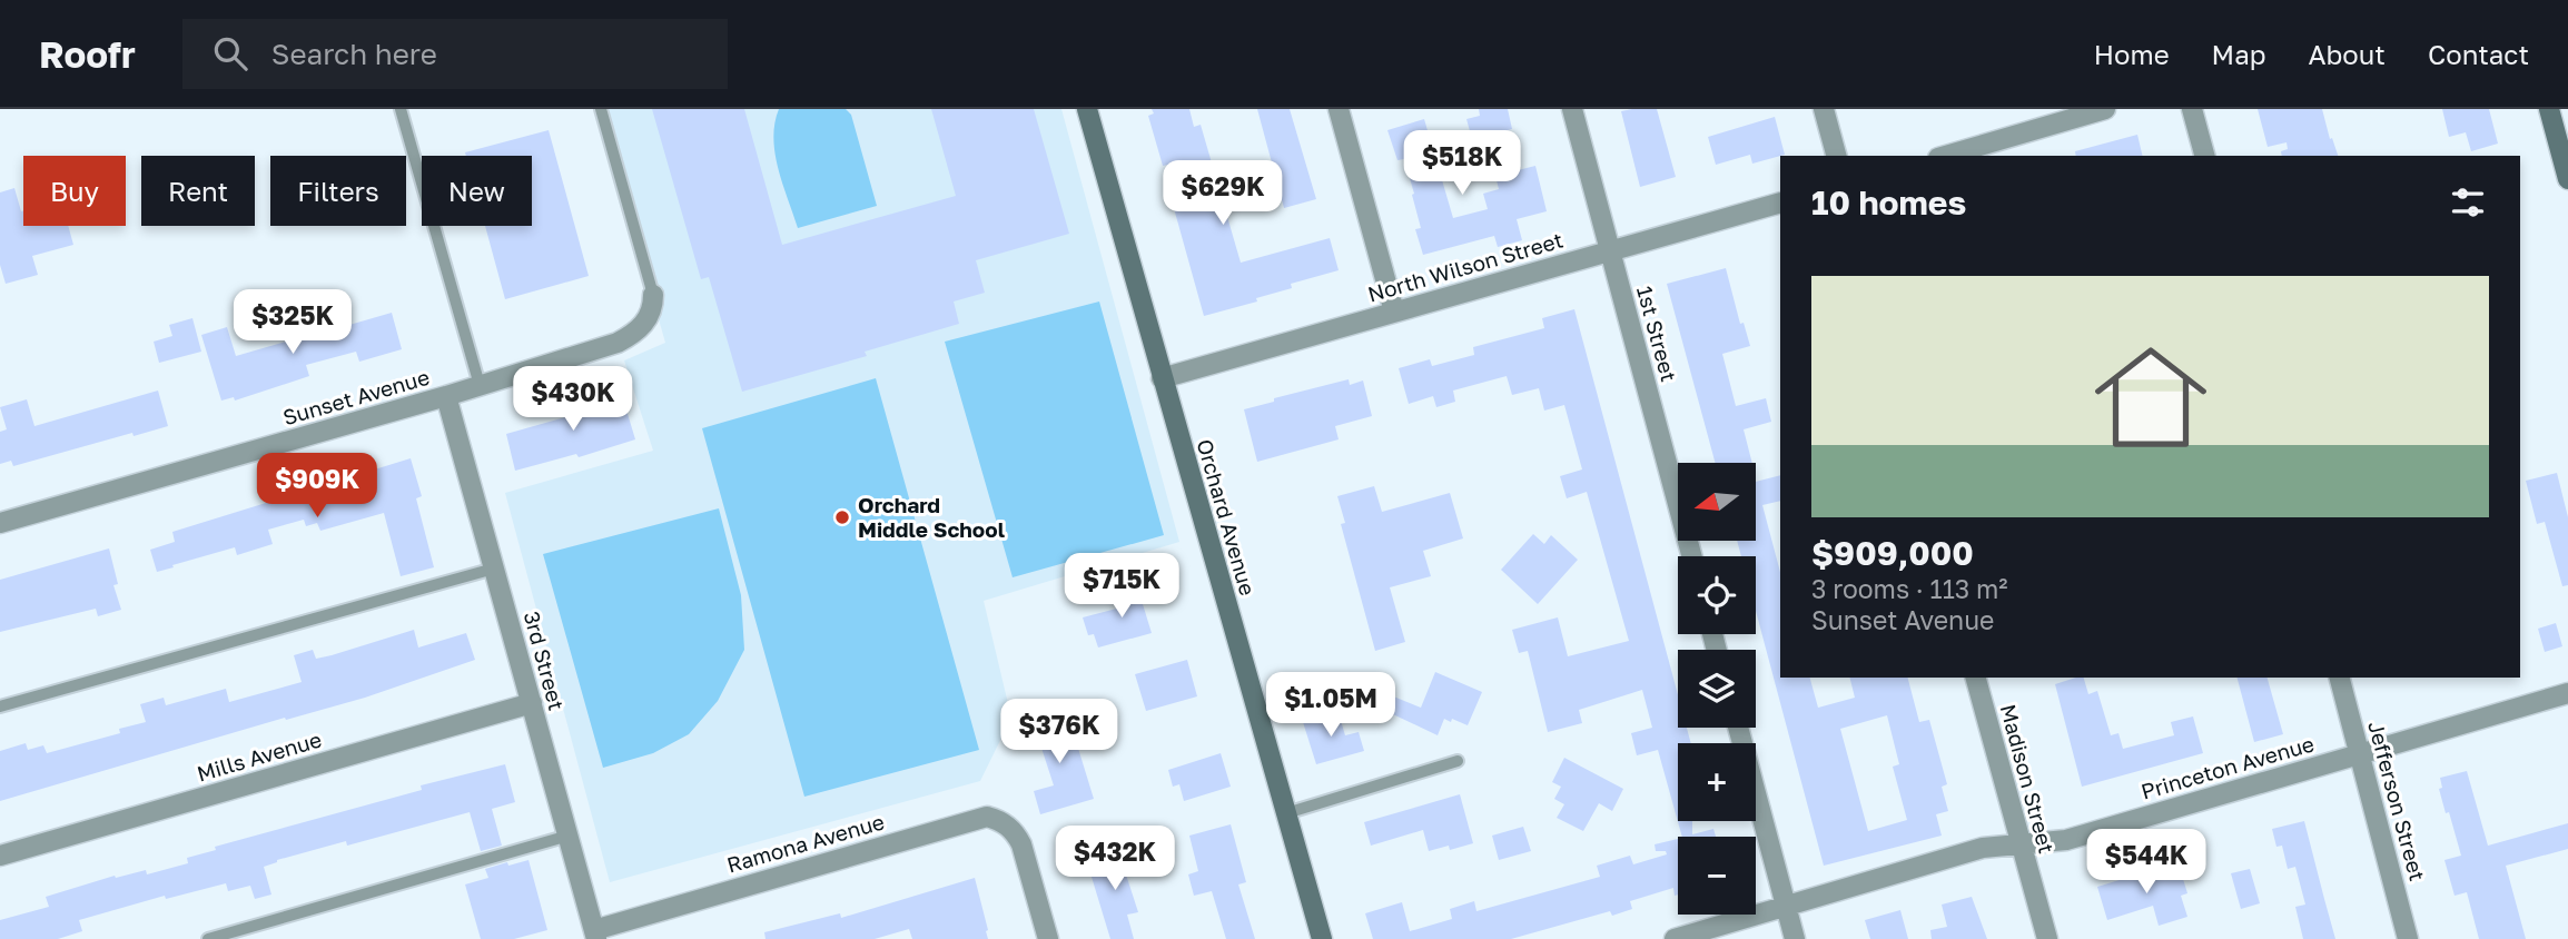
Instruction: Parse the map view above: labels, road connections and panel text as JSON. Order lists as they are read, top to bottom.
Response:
{
  "streets": {
    "street": [
      "North Wilson Street",
      "1st Street",
      "Sunset Avenue",
      "Orchard Avenue",
      "3rd Street",
      "Mills Avenue",
      "Princeton Avenue",
      "Madison Street",
      "Jefferson Street",
      "Ramona Avenue"
    ]
  },
  "crossings": [
    ["North Wilson Street", "1st Street"],
    ["North Wilson Street", "Orchard Avenue"],
    ["Sunset Avenue", "3rd Street"],
    ["3rd Street", "Mills Avenue"],
    ["3rd Street", "Ramona Avenue"],
    ["Princeton Avenue", "Madison Street"],
    ["Princeton Avenue", "Jefferson Street"]
  ],
  "places": ["Orchard Middle School"],
  "north": "left",
  "page": {
    "header": "Roofr",
    "search": "Search here",
    "nav": [
      "Home",
      "Map",
      "About",
      "Contact"
    ],
    "price": [
      "$518K",
      "$629K",
      "$325K",
      "$430K",
      "$909K",
      "$715K",
      "$1.05M",
      "$376K",
      "$432K",
      "$544K"
    ],
    "chip": [
      "Buy",
      "Rent",
      "Filters",
      "New"
    ],
    "heading": "10 homes",
    "list": [
      {
        "name": "$909,000",
        "note": "3 rooms · 113 m² · Sunset Avenue"
      }
    ],
    "map_buttons": ["+", "−"]
  }
}
